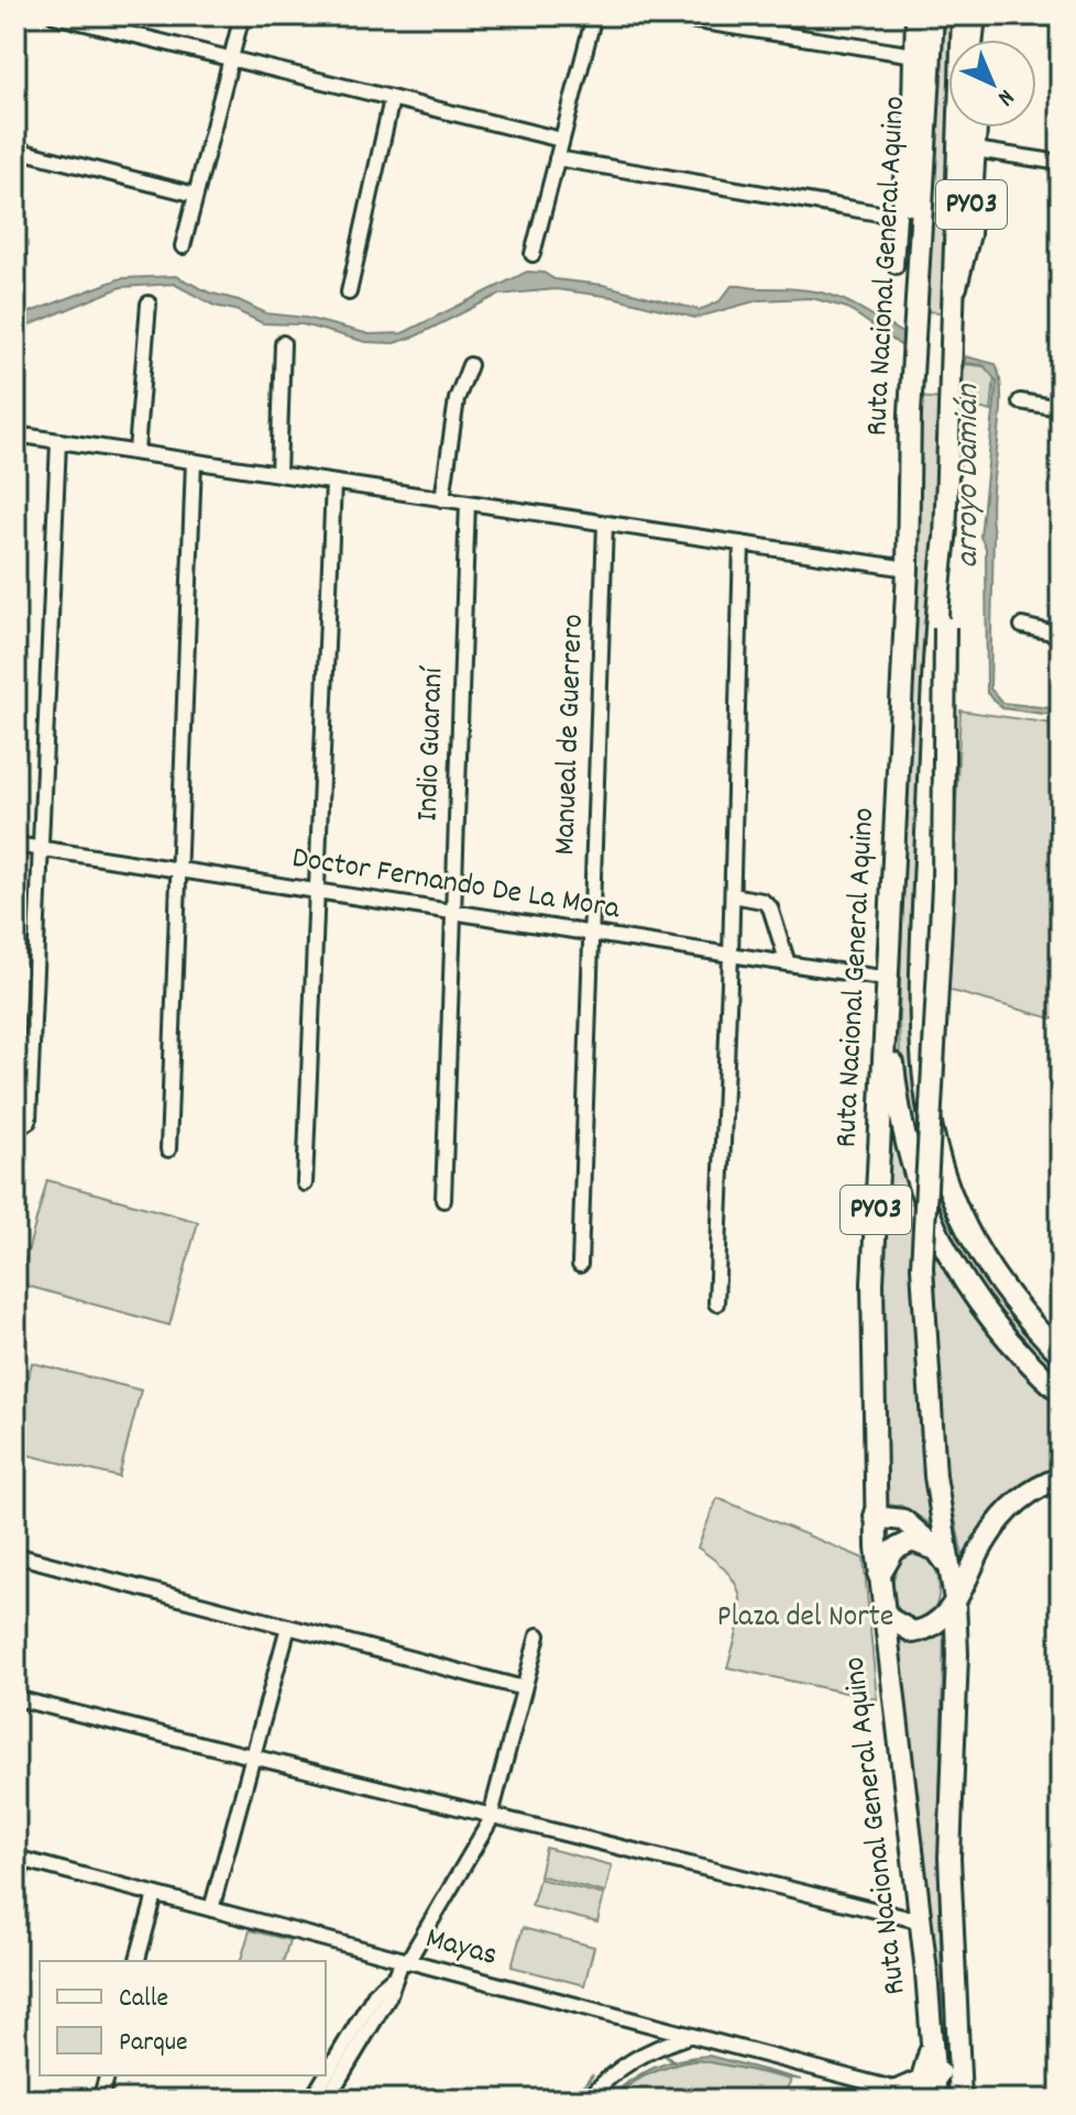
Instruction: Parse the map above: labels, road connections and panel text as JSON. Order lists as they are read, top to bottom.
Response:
{
  "streets": {
    "highway": ["PY03", "Ruta Nacional General Aquino"],
    "street": [
      "Manueal de Guerrero",
      "Indio Guaraní",
      "Doctor Fernando De La Mora",
      "Mayas"
    ]
  },
  "crossings": [
    ["PY03", "Ruta Nacional General Aquino"],
    ["PY03", "Doctor Fernando De La Mora"],
    ["Ruta Nacional General Aquino", "Doctor Fernando De La Mora"],
    ["Manueal de Guerrero", "Doctor Fernando De La Mora"],
    ["Indio Guaraní", "Doctor Fernando De La Mora"]
  ],
  "water": ["arroyo Damián"],
  "parks": ["Plaza del Norte"],
  "legend": ["Calle", "Parque"],
  "north": "bottom right"
}
